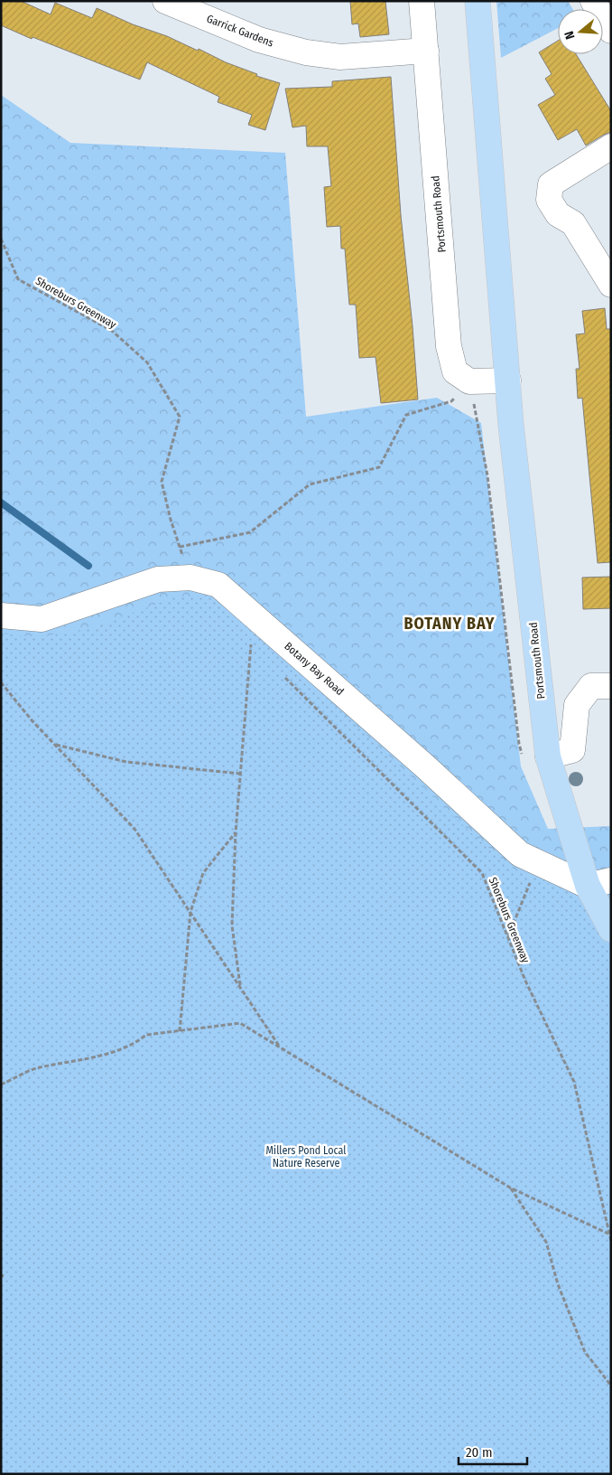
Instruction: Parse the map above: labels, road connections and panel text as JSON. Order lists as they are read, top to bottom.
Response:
{
  "streets": {
    "main road": ["Portsmouth Road"],
    "street": ["Garrick Gardens", "Botany Bay Road"],
    "path": ["Shoreburs Greenway"]
  },
  "crossings": [
    ["Garrick Gardens", "Portsmouth Road"],
    ["Portsmouth Road", "Botany Bay Road"],
    ["Shoreburs Greenway", "Botany Bay Road"]
  ],
  "districts": ["BOTANY BAY"],
  "parks": ["Millers Pond Local Nature Reserve"],
  "scale_bar": "20 m",
  "north": "left"
}
